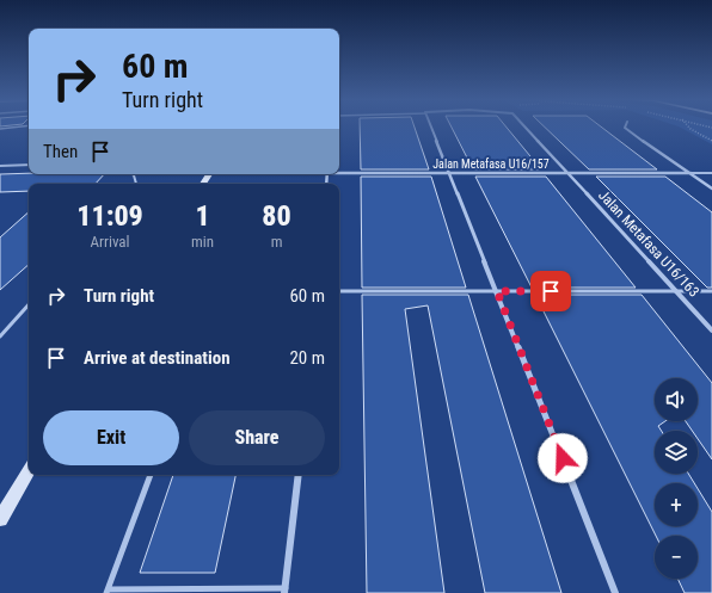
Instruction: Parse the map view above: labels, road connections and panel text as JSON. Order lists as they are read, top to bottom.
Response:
{
  "streets": {
    "street": ["Jalan Metafasa U16/157", "Jalan Metafasa U16/163"]
  },
  "crossings": [
    ["Jalan Metafasa U16/157", "Jalan Metafasa U16/163"]
  ],
  "page": {
    "turn": ["60 m", "Turn right"],
    "then": "Then",
    "eta": [
      "11:09",
      "Arrival",
      "1",
      "min",
      "80",
      "m"
    ],
    "list": [
      {
        "name": "Turn right",
        "value": "60 m"
      },
      {
        "name": "Arrive at destination",
        "value": "20 m"
      }
    ],
    "map_buttons": ["+", "−"],
    "buttons": ["Exit", "Share"]
  }
}
